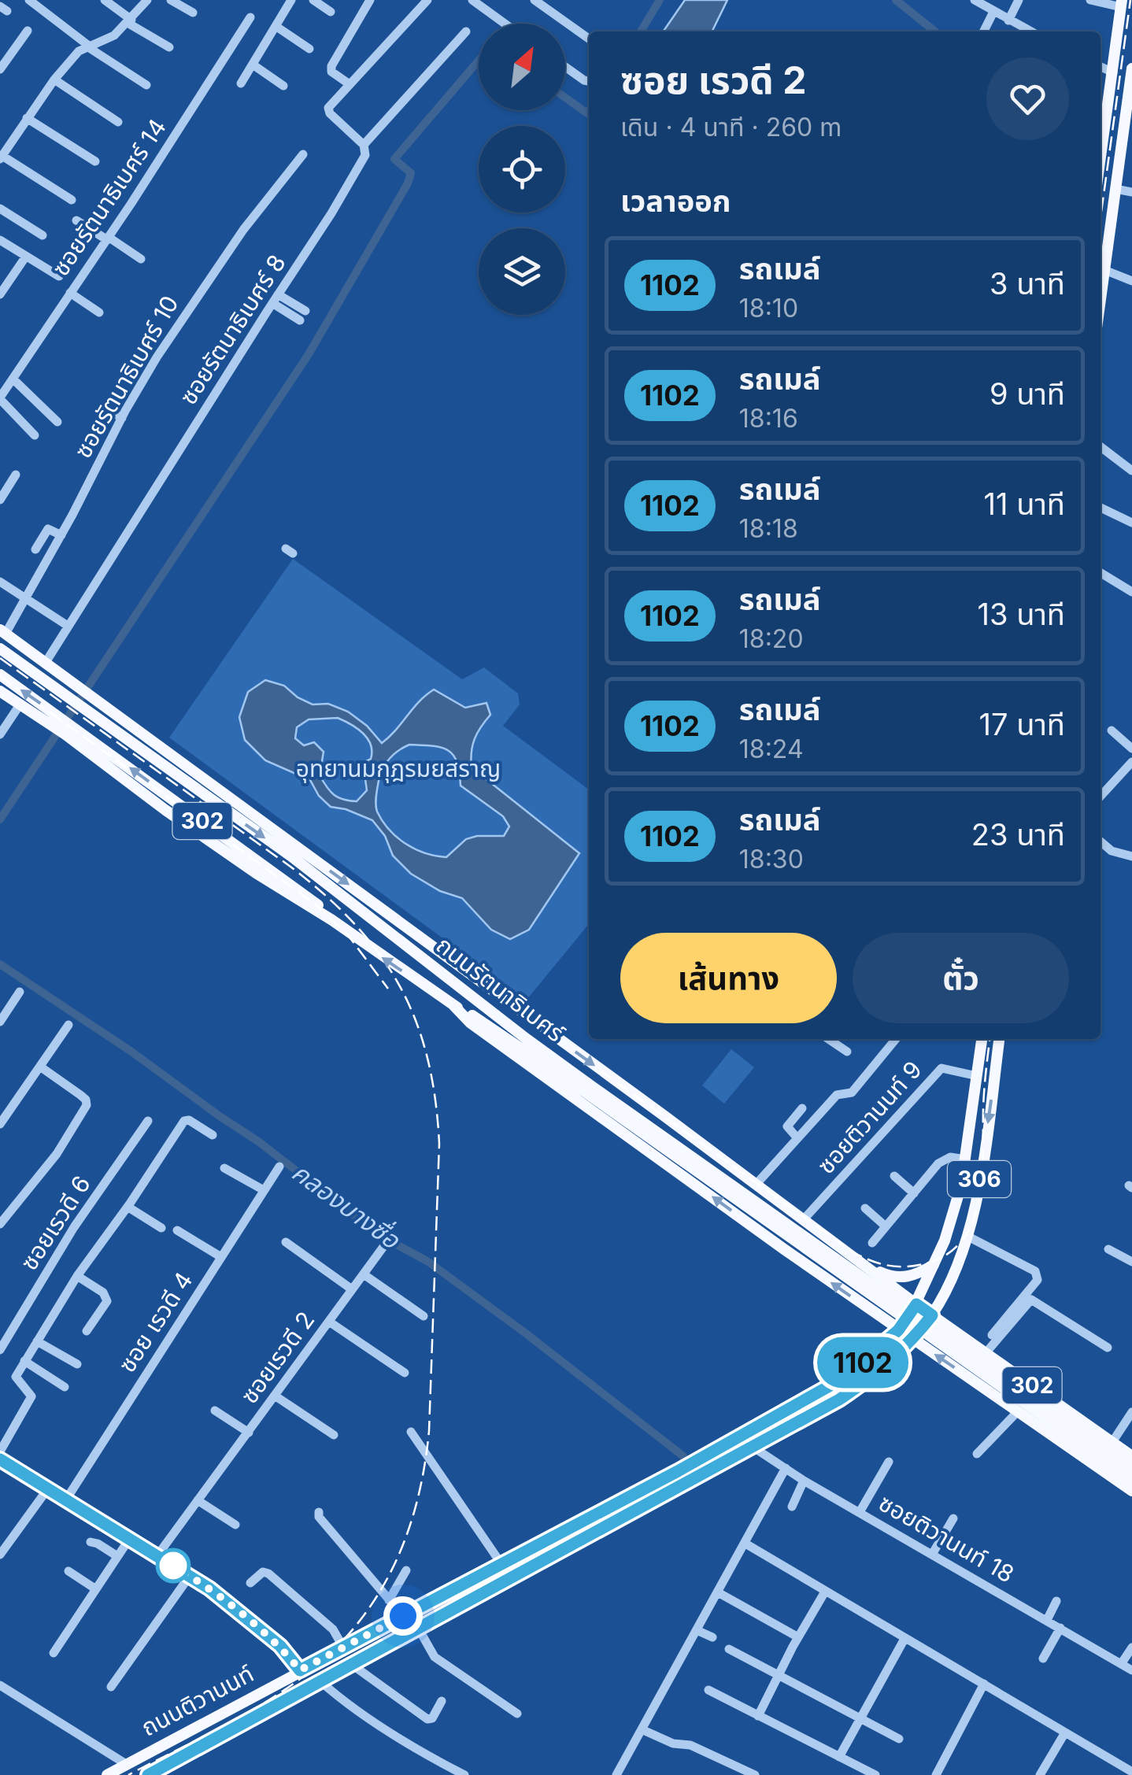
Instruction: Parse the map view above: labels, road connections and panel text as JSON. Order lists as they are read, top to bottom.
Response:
{
  "streets": {
    "main road": [
      "302",
      "ถนนรัตนาธิเบศร์",
      "306",
      "ถนนติวานนท์"
    ],
    "street": [
      "ซอยรัตนาธิเบศร์ 14",
      "ซอยรัตนาธิเบศร์ 8",
      "ซอยรัตนาธิเบศร์ 10",
      "ซอยติวานนท์ 9",
      "ซอยเรวดี 6",
      "ซอย เรวดี 4",
      "ซอยเรวดี 2",
      "ซอยติวานนท์ 18"
    ]
  },
  "crossings": [
    ["ซอยรัตนาธิเบศร์ 8", "ถนนรัตนาธิเบศร์"],
    ["ซอยรัตนาธิเบศร์ 10", "ถนนรัตนาธิเบศร์"],
    ["302", "ถนนรัตนาธิเบศร์"],
    ["302", "ถนนติวานนท์"],
    ["ถนนรัตนาธิเบศร์", "ซอยติวานนท์ 9"],
    ["ถนนรัตนาธิเบศร์", "ถนนติวานนท์"],
    ["ซอยติวานนท์ 9", "ถนนติวานนท์"],
    ["ซอยติวานนท์ 18", "ถนนติวานนท์"]
  ],
  "water": ["คลองบางซื่อ"],
  "parks": ["อุทยานมกุฎรมยสราญ"],
  "lines": ["bus line 1102"],
  "north": "top right",
  "page": {
    "on_map": "1102",
    "heading": [
      ["ซอย เรวดี 2", "เดิน · 4 นาที · 260 m"],
      "เวลาออก"
    ],
    "list": [
      {
        "mark": "1102",
        "name": "รถเมล์",
        "note": "18:10",
        "value": "3 นาที"
      },
      {
        "mark": "1102",
        "name": "รถเมล์",
        "note": "18:16",
        "value": "9 นาที"
      },
      {
        "mark": "1102",
        "name": "รถเมล์",
        "note": "18:18",
        "value": "11 นาที"
      },
      {
        "mark": "1102",
        "name": "รถเมล์",
        "note": "18:20",
        "value": "13 นาที"
      },
      {
        "mark": "1102",
        "name": "รถเมล์",
        "note": "18:24",
        "value": "17 นาที"
      },
      {
        "mark": "1102",
        "name": "รถเมล์",
        "note": "18:30",
        "value": "23 นาที"
      }
    ],
    "buttons": ["เส้นทาง", "ตั๋ว"]
  }
}
